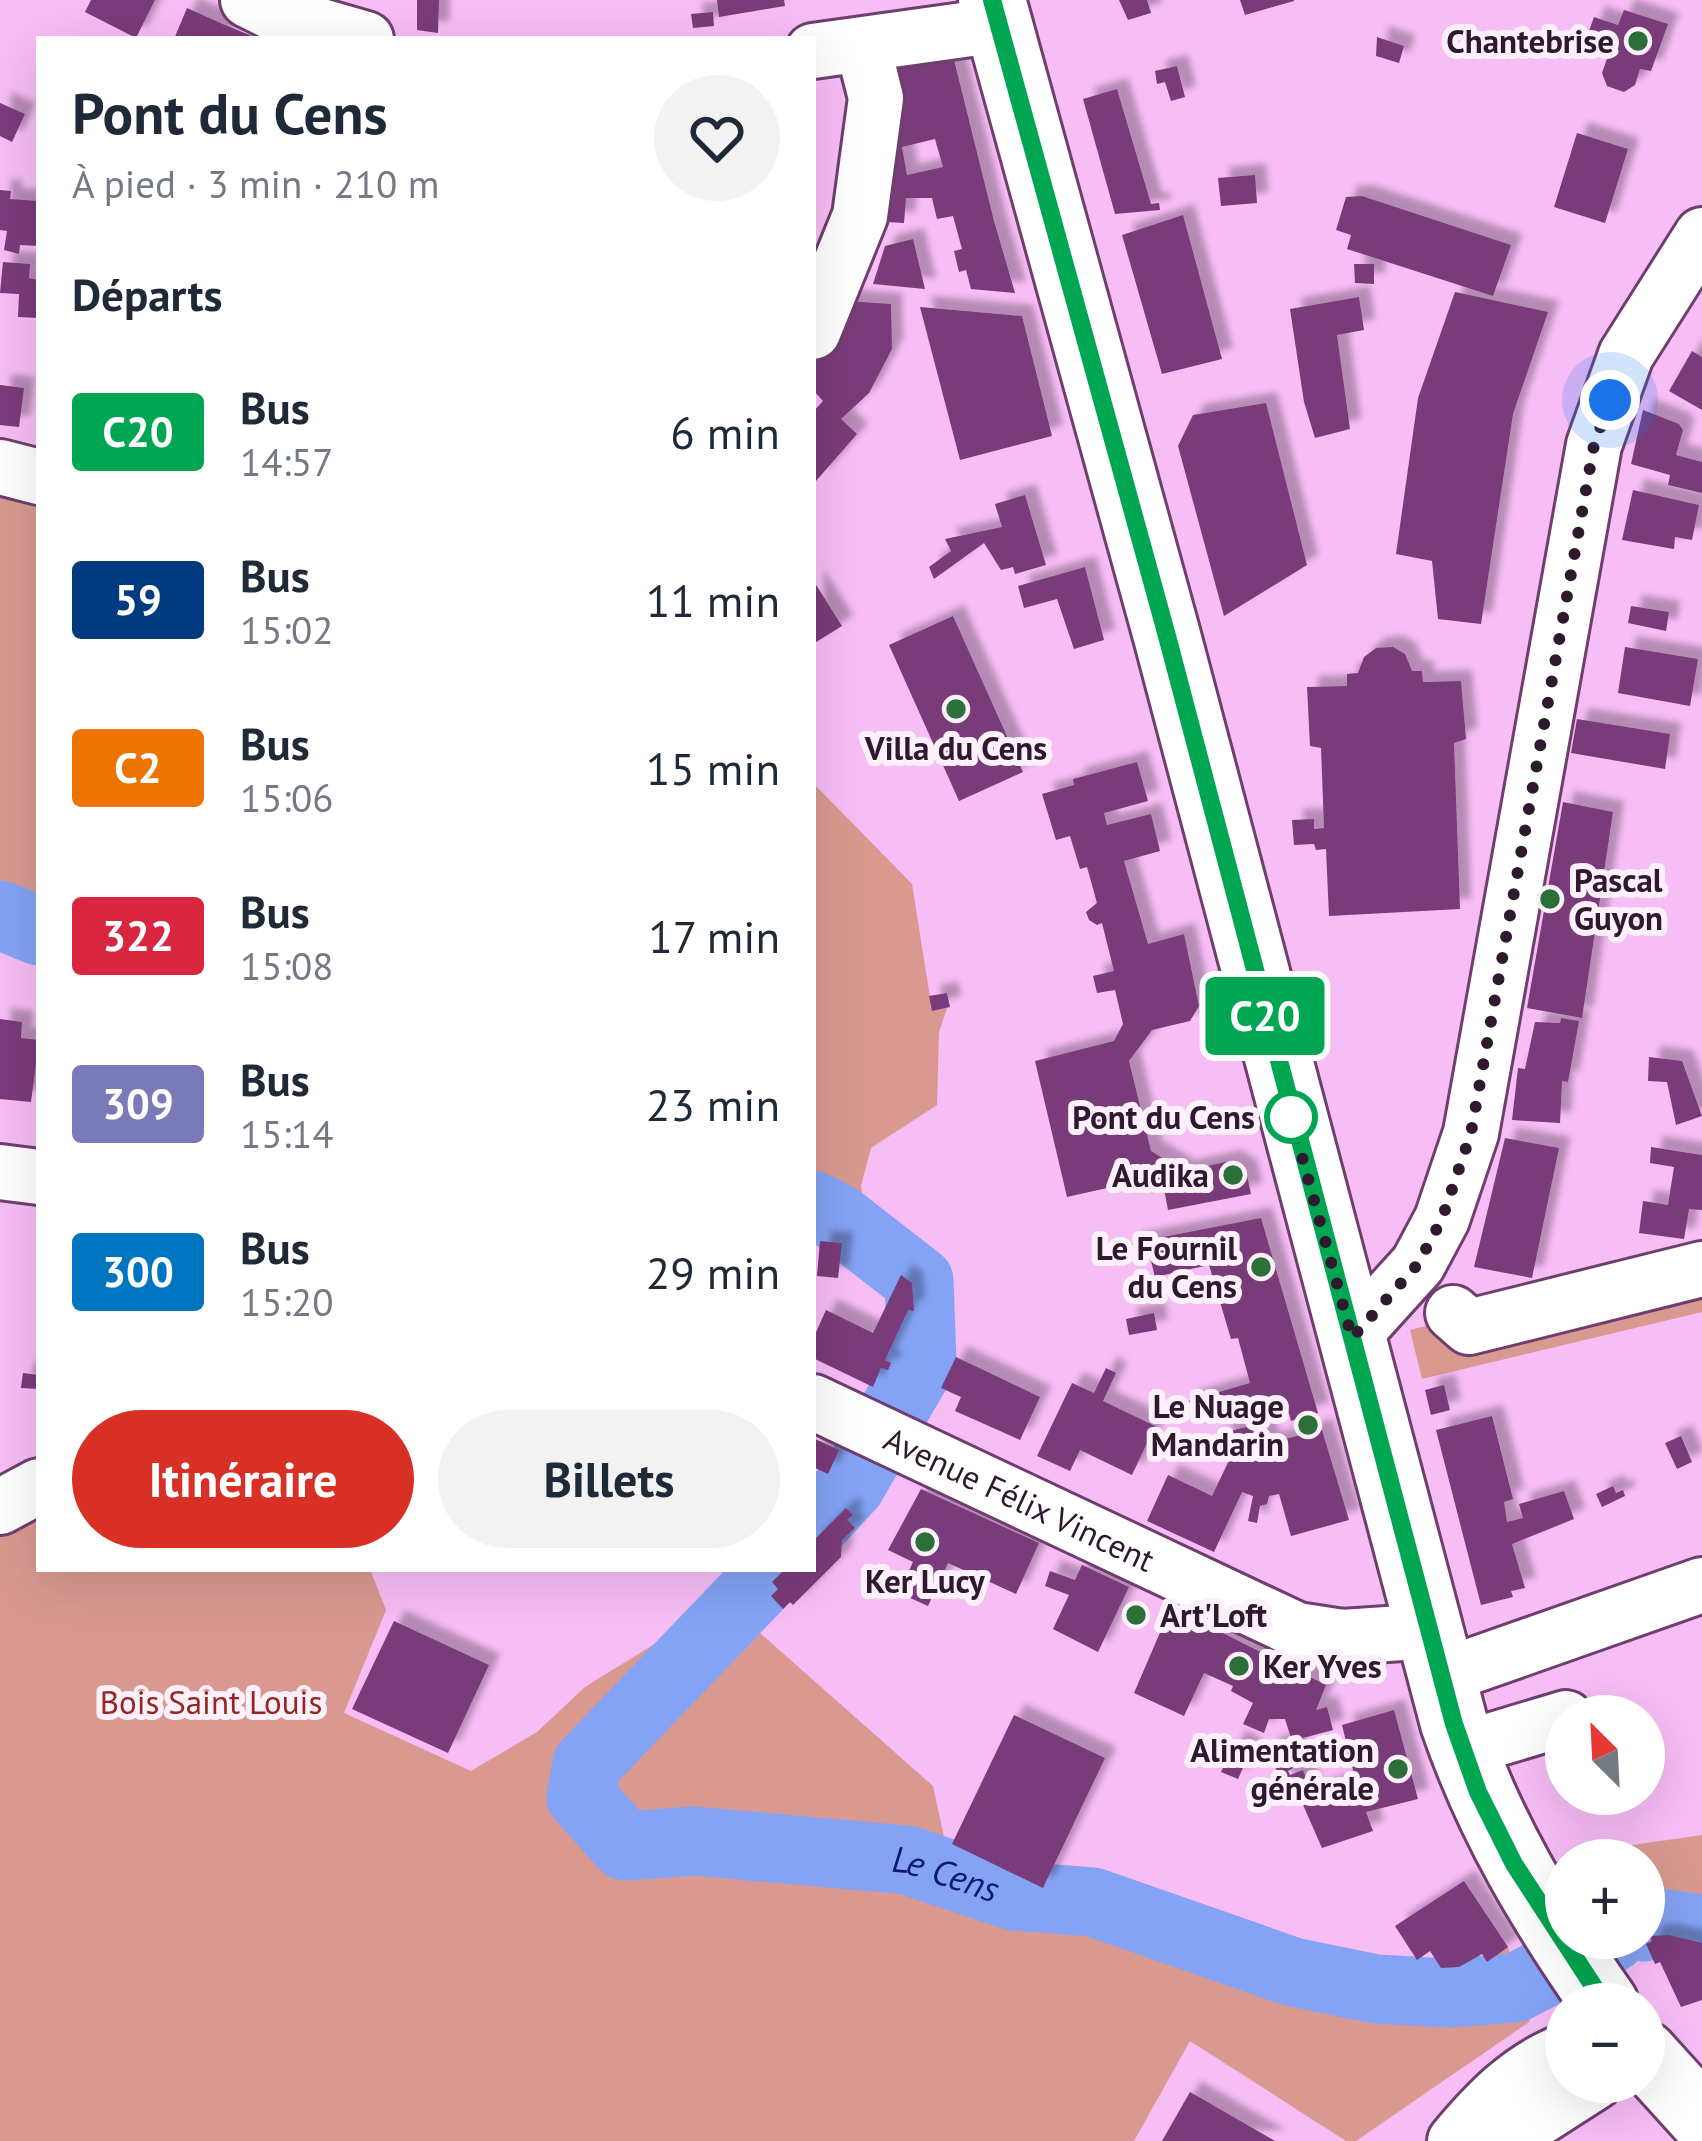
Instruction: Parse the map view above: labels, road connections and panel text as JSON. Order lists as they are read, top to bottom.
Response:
{
  "streets": {
    "street": ["Avenue Félix Vincent"]
  },
  "water": ["Le Cens"],
  "parks": ["Bois Saint Louis"],
  "places": [
    "Chantebrise",
    "Villa du Cens",
    "Pascal Guyon",
    "Pont du Cens",
    "Audika",
    "Le Fournil du Cens",
    "Le Nuage Mandarin",
    "Ker Lucy",
    "Art'Loft",
    "Ker Yves",
    "Alimentation générale"
  ],
  "lines": ["bus line C20"],
  "north": "top left",
  "page": {
    "on_map": "C20",
    "heading": [
      ["Pont du Cens", "À pied · 3 min · 210 m"],
      "Départs"
    ],
    "list": [
      {
        "mark": "C20",
        "name": "Bus",
        "note": "14:57",
        "value": "6 min"
      },
      {
        "mark": "59",
        "name": "Bus",
        "note": "15:02",
        "value": "11 min"
      },
      {
        "mark": "C2",
        "name": "Bus",
        "note": "15:06",
        "value": "15 min"
      },
      {
        "mark": "322",
        "name": "Bus",
        "note": "15:08",
        "value": "17 min"
      },
      {
        "mark": "309",
        "name": "Bus",
        "note": "15:14",
        "value": "23 min"
      },
      {
        "mark": "300",
        "name": "Bus",
        "note": "15:20",
        "value": "29 min"
      }
    ],
    "buttons": ["Itinéraire", "Billets"],
    "map_buttons": ["+", "−"]
  }
}
